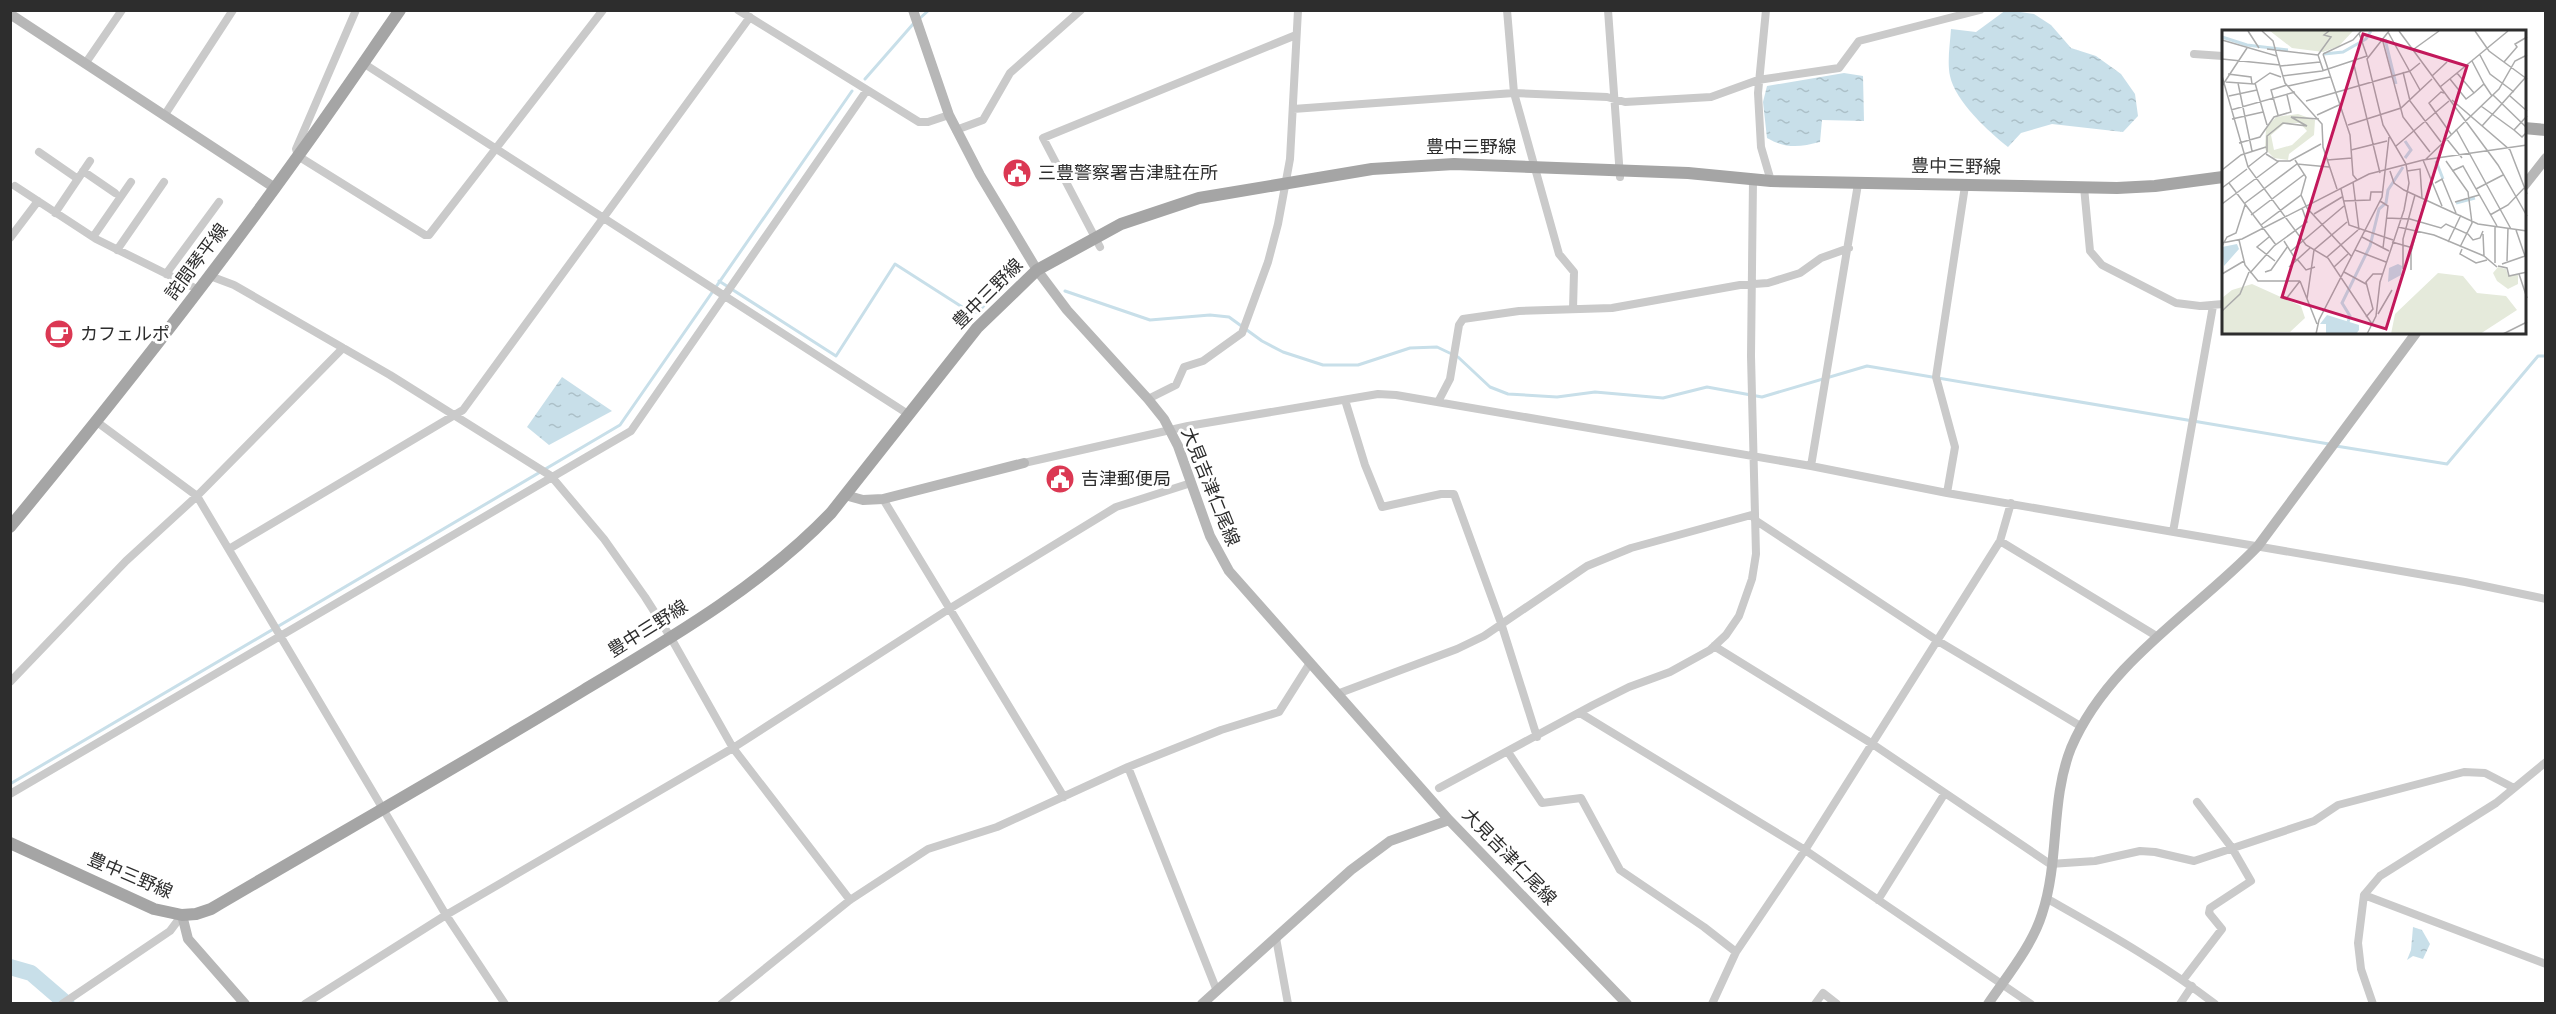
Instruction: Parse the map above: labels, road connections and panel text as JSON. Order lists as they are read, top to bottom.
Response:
{
  "streets": {
    "main road": ["豊中三野線", "詫間琴平線"],
    "street": ["大見吉津仁尾線"]
  },
  "crossings": [
    ["豊中三野線", "大見吉津仁尾線"]
  ],
  "places": {
    "public building": ["三豊警察署吉津駐在所", "吉津郵便局"],
    "cafe": ["カフェルポ"]
  }
}
